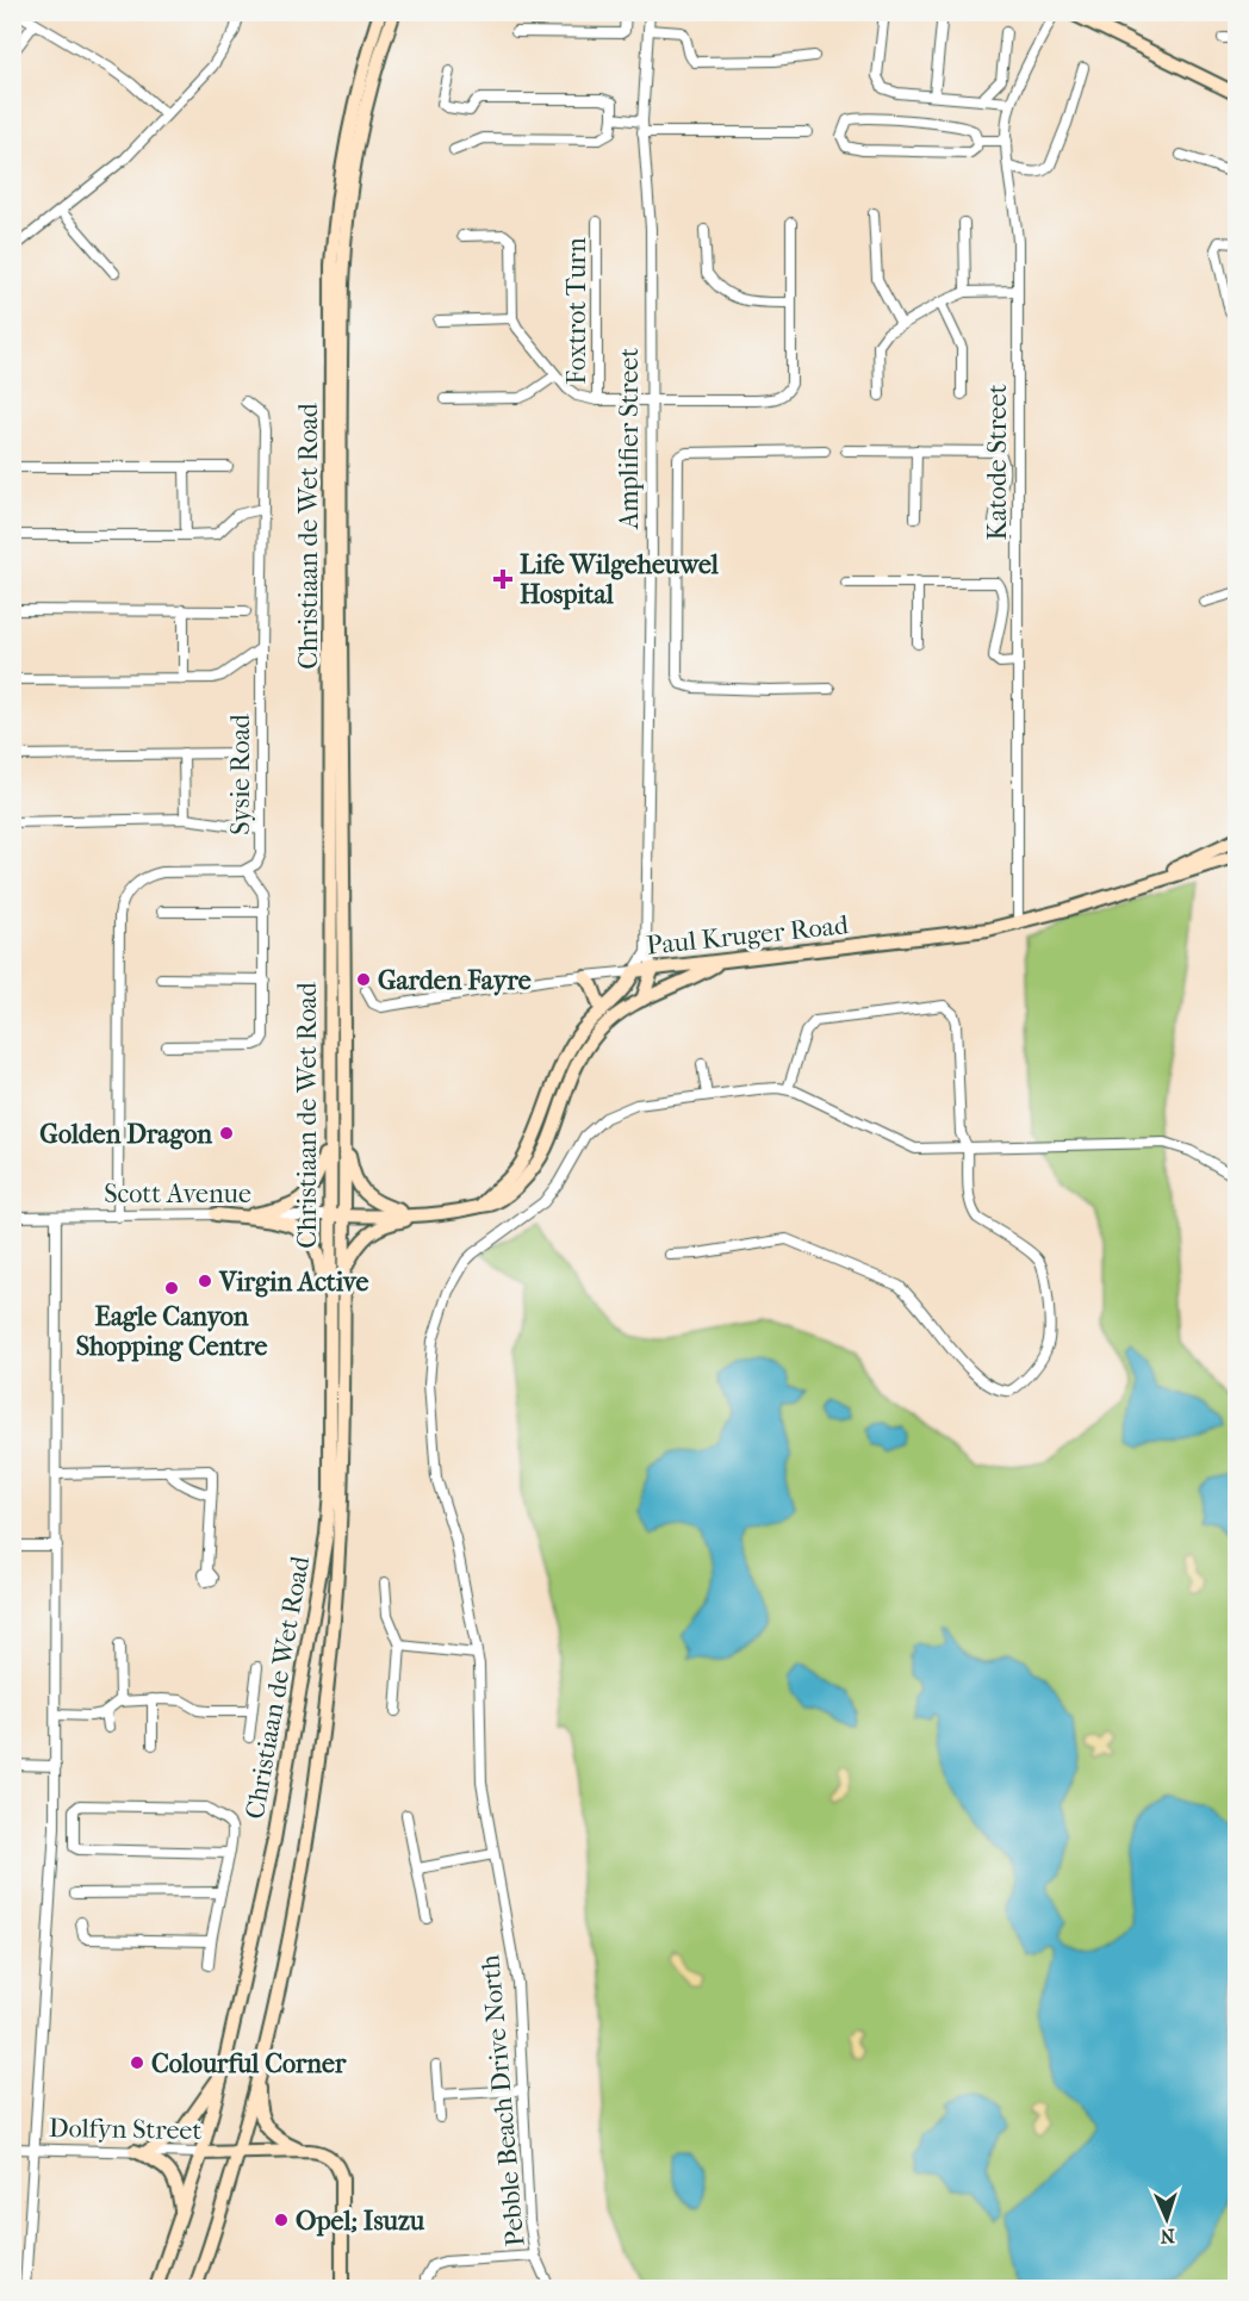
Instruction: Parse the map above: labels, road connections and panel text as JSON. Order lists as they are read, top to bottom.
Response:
{
  "streets": {
    "main road": [
      "Christiaan de Wet Road",
      "Paul Kruger Road",
      "Scott Avenue",
      "Dolfyn Street"
    ],
    "street": [
      "Foxtrot Turn",
      "Amplifier Street",
      "Katode Street",
      "Sysie Road",
      "Pebble Beach Drive North"
    ]
  },
  "crossings": [
    ["Amplifier Street", "Paul Kruger Road"],
    ["Katode Street", "Paul Kruger Road"],
    ["Christiaan de Wet Road", "Scott Avenue"],
    ["Christiaan de Wet Road", "Dolfyn Street"],
    ["Sysie Road", "Scott Avenue"]
  ],
  "places": {
    "health": ["Life Wilgeheuwel Hospital"],
    "other": [
      "Garden Fayre",
      "Golden Dragon",
      "Virgin Active",
      "Eagle Canyon Shopping Centre",
      "Colourful Corner",
      "Opel; Isuzu"
    ]
  },
  "north": "bottom"
}
